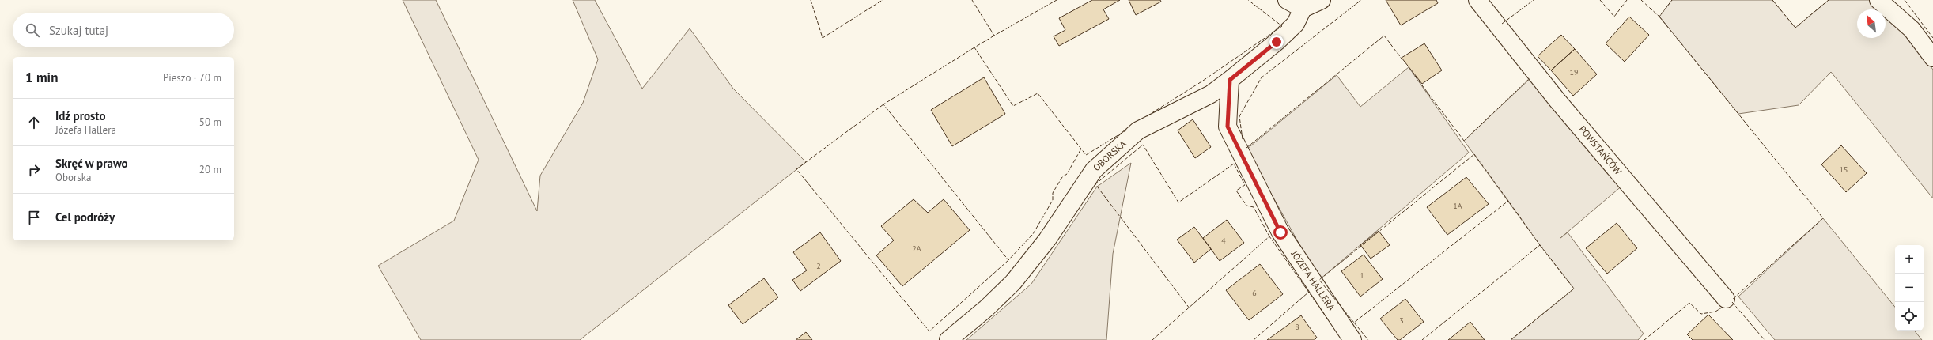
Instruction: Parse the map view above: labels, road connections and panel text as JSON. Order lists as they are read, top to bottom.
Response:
{
  "streets": {
    "street": ["POWSTAŃCÓW", "OBORSKA", "JÓZEFA HALLERA"]
  },
  "crossings": [
    ["OBORSKA", "JÓZEFA HALLERA"]
  ],
  "house_numbers": [
    "19",
    "15",
    "1A",
    "4",
    "2A",
    "2",
    "1",
    "6",
    "3",
    "8"
  ],
  "north": "top left",
  "page": {
    "search": "Szukaj tutaj",
    "heading": ["1 min", "Pieszo · 70 m"],
    "list": [
      ["Idź prosto", "Józefa Hallera", "50 m"],
      ["Skręć w prawo", "Oborska", "20 m"],
      "Cel podróży"
    ],
    "map_buttons": ["+", "−"]
  }
}
